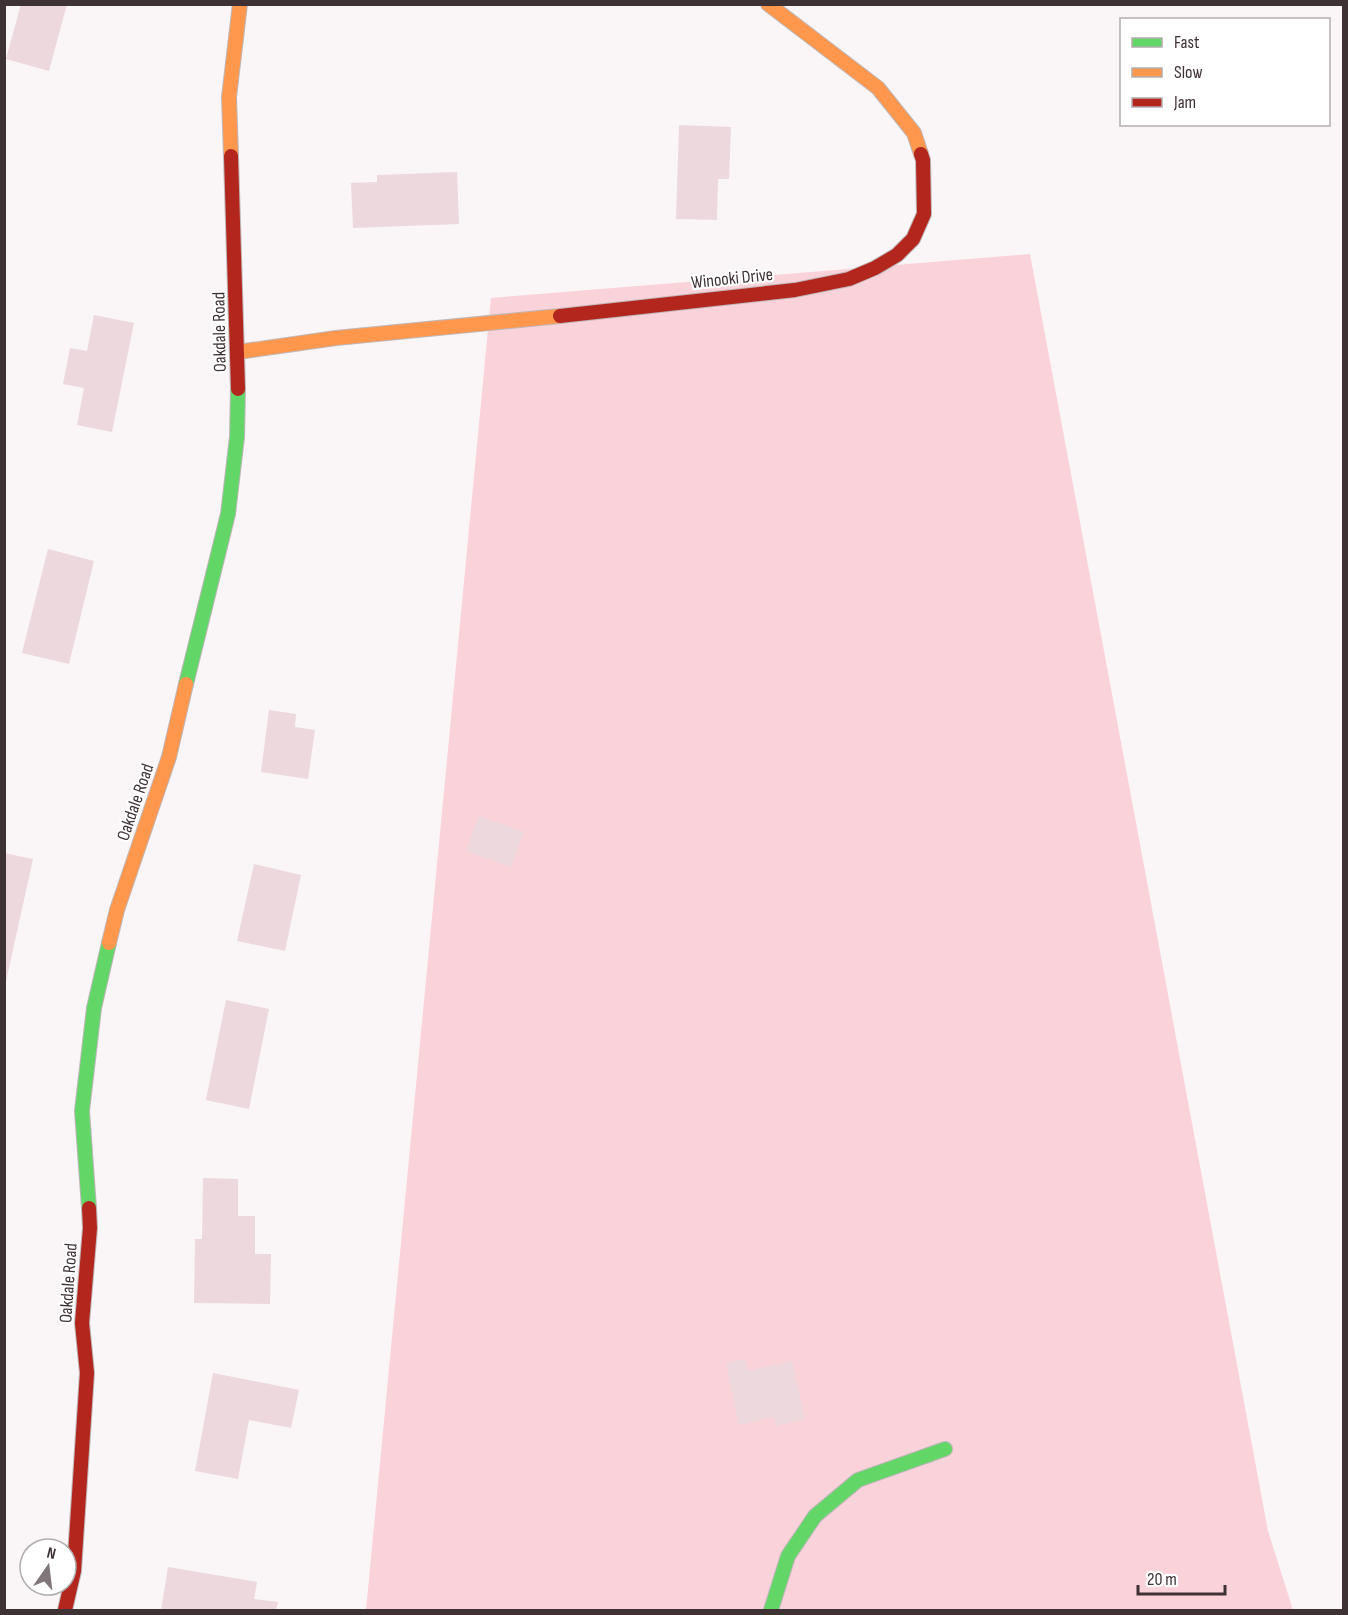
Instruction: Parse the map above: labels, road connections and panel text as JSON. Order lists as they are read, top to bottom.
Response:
{
  "streets": {
    "street": ["Winooki Drive", "Oakdale Road"]
  },
  "crossings": [
    ["Winooki Drive", "Oakdale Road"]
  ],
  "legend": ["Fast", "Slow", "Jam"],
  "scale_bar": "20 m",
  "north": "top"
}
